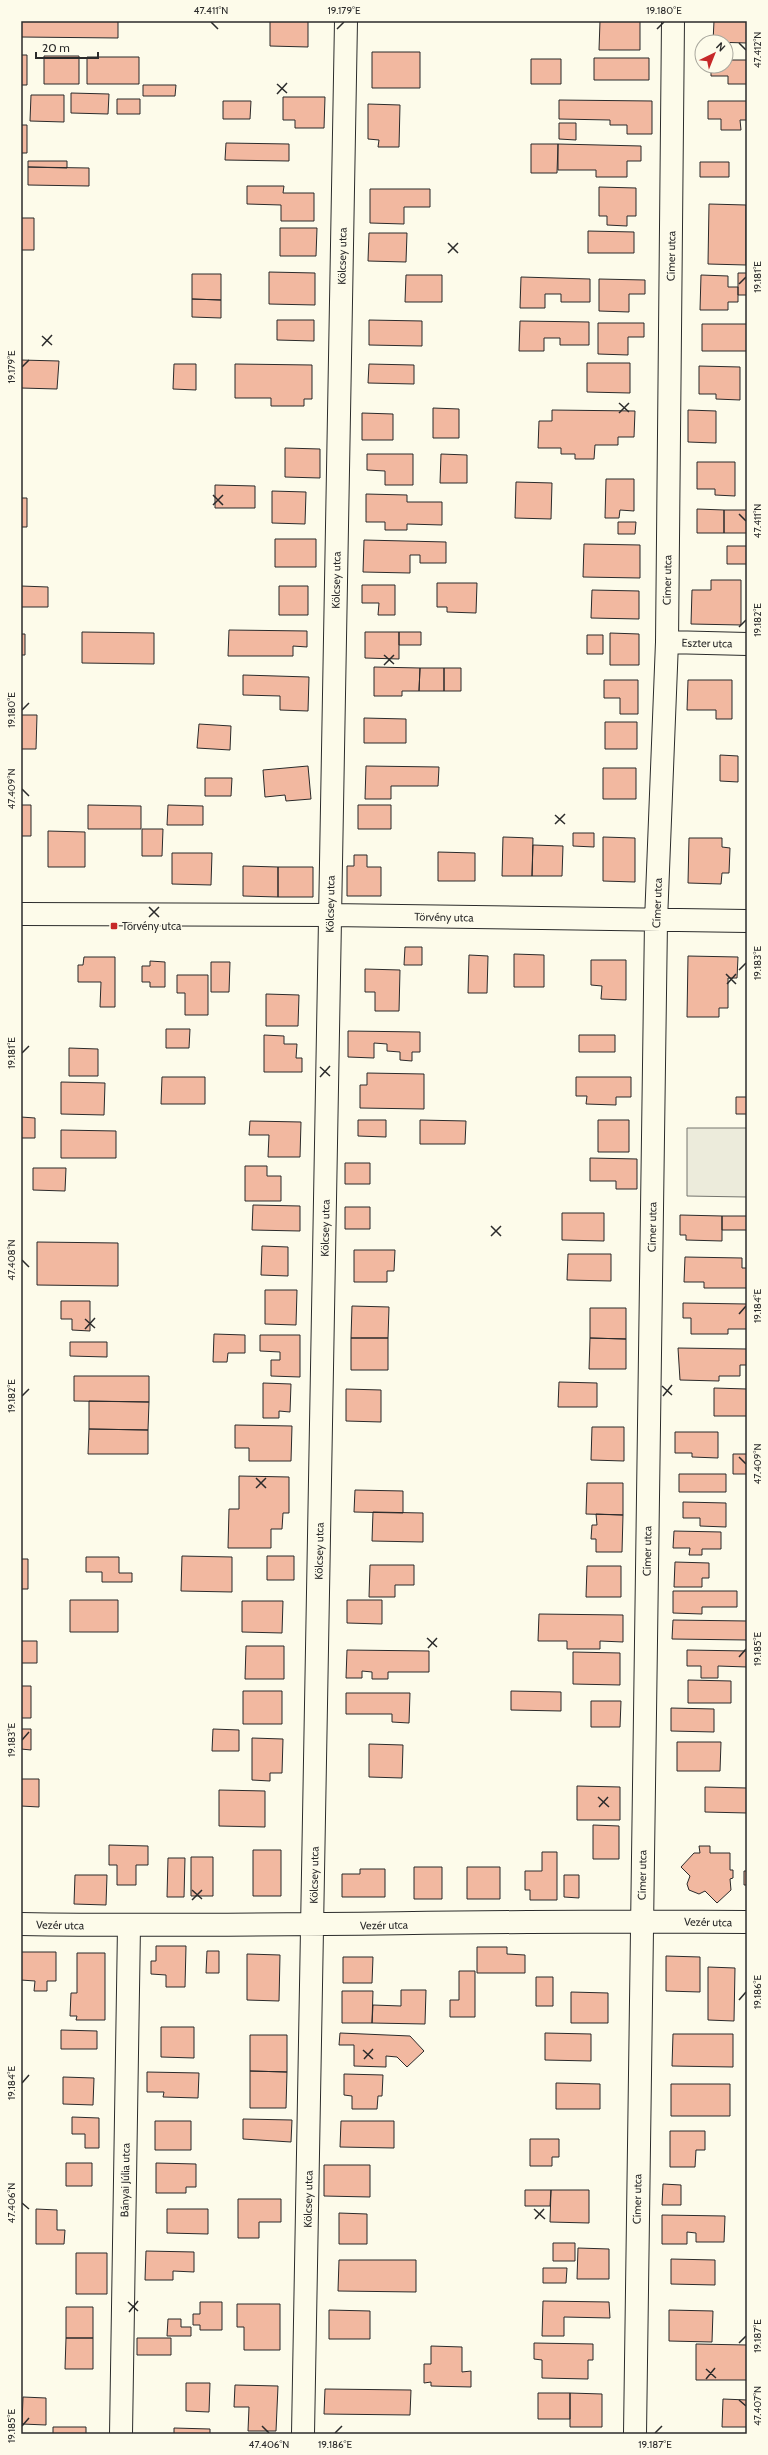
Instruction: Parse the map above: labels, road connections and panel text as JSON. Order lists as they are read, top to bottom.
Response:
{
  "streets": {
    "street": [
      "Kölcsey utca",
      "Címer utca",
      "Eszter utca",
      "Törvény utca",
      "Vezér utca",
      "Bányai Júlia utca"
    ]
  },
  "crossings": [
    ["Kölcsey utca", "Törvény utca"],
    ["Kölcsey utca", "Vezér utca"],
    ["Címer utca", "Eszter utca"],
    ["Címer utca", "Törvény utca"],
    ["Címer utca", "Vezér utca"],
    ["Vezér utca", "Bányai Júlia utca"]
  ],
  "places": {
    "transit": ["Törvény utca"]
  },
  "scale_bar": "20 m",
  "north": "top right",
  "coordinates": [
    "47.411°N",
    "19.179°E",
    "19.180°E",
    "47.412°N",
    "19.181°E",
    "19.182°E",
    "47.409°N",
    "19.183°E",
    "47.408°N",
    "19.184°E",
    "19.185°E",
    "19.186°E",
    "47.406°N",
    "19.187°E",
    "47.407°N"
  ]
}
